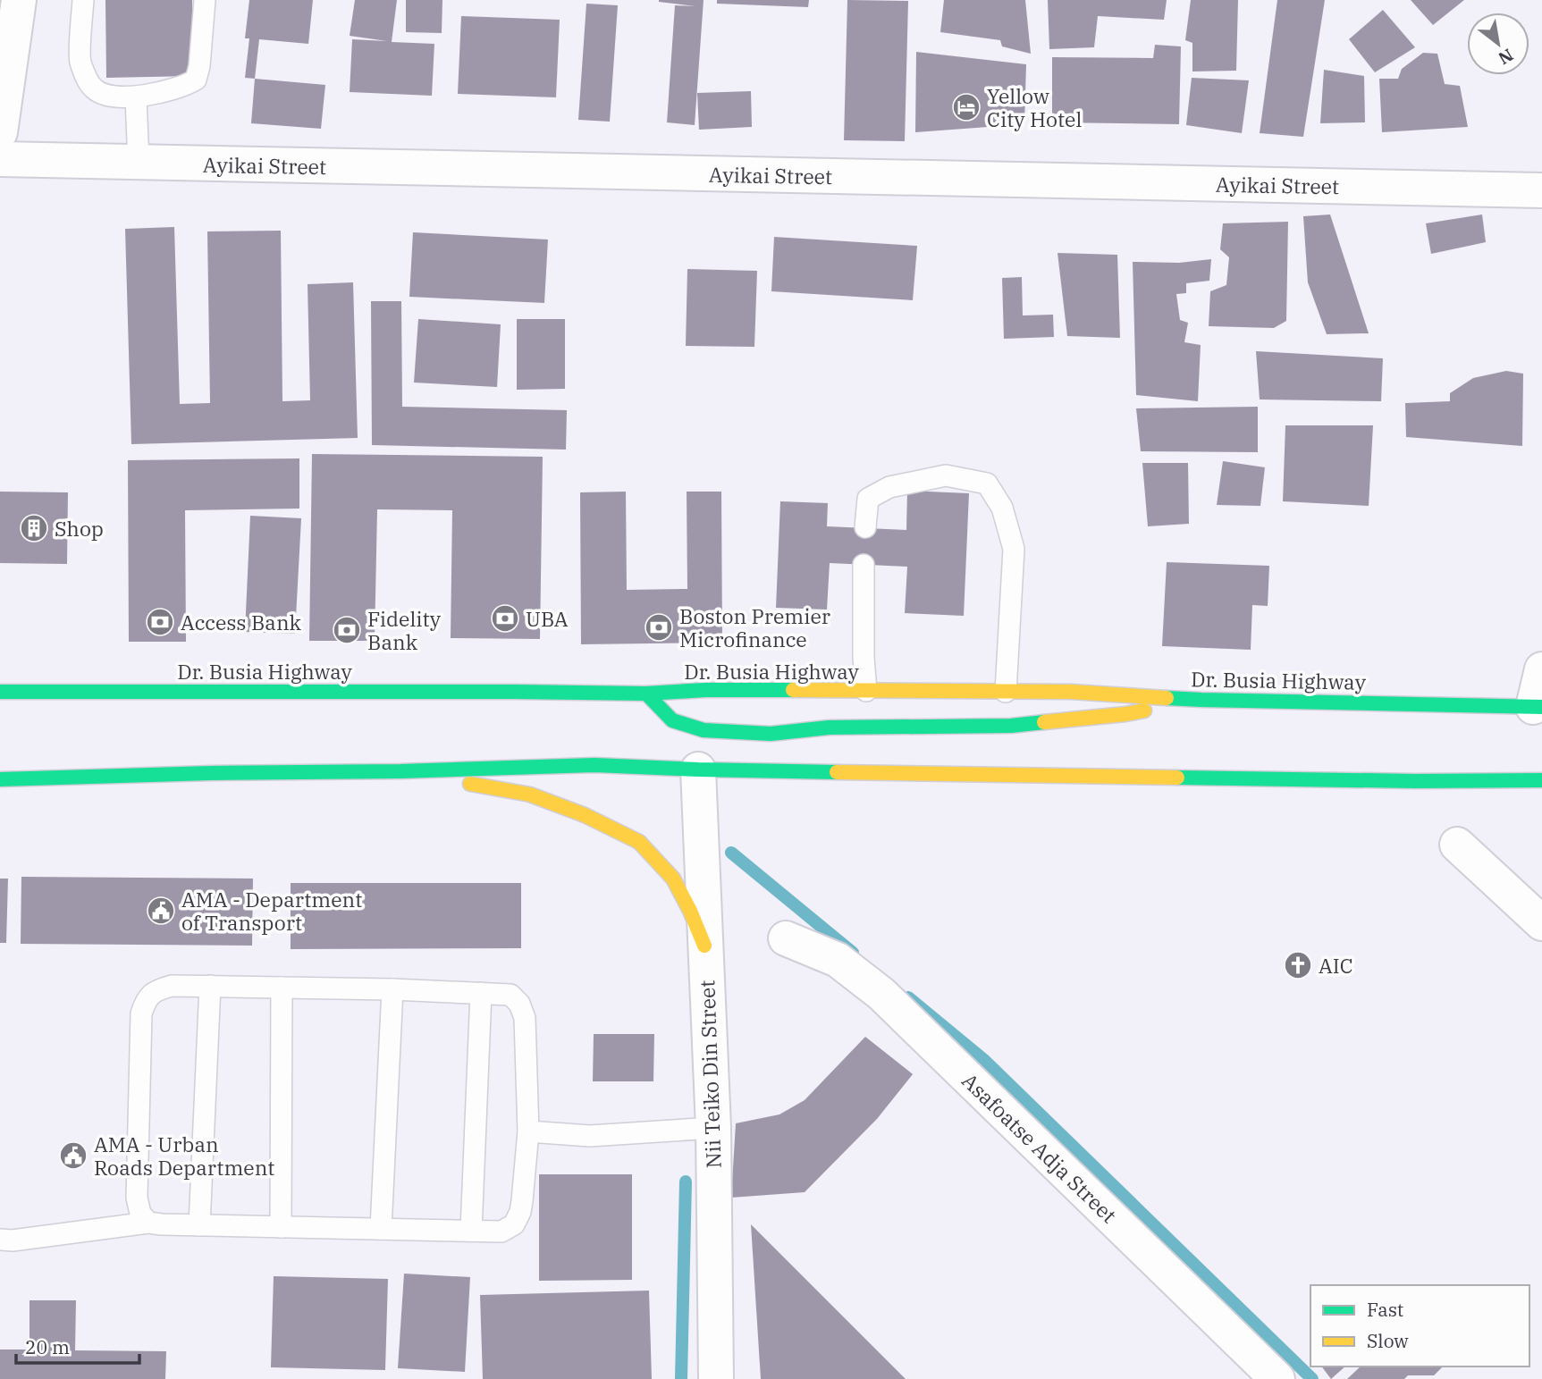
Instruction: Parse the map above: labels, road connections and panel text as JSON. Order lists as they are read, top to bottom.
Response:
{
  "streets": {
    "highway": ["Dr. Busia Highway"],
    "street": ["Ayikai Street", "Nii Teiko Din Street", "Asafoatse Adja Street"]
  },
  "places": {
    "hotel": ["Yellow City Hotel"],
    "building": ["Shop"],
    "bank": [
      "UBA",
      "Access Bank",
      "Boston Premier Microfinance",
      "Fidelity Bank"
    ],
    "public building": ["AMA - Department of Transport", "AMA - Urban Roads Department"],
    "church": ["AIC"]
  },
  "legend": ["Fast", "Slow"],
  "scale_bar": "20 m",
  "north": "bottom right"
}
